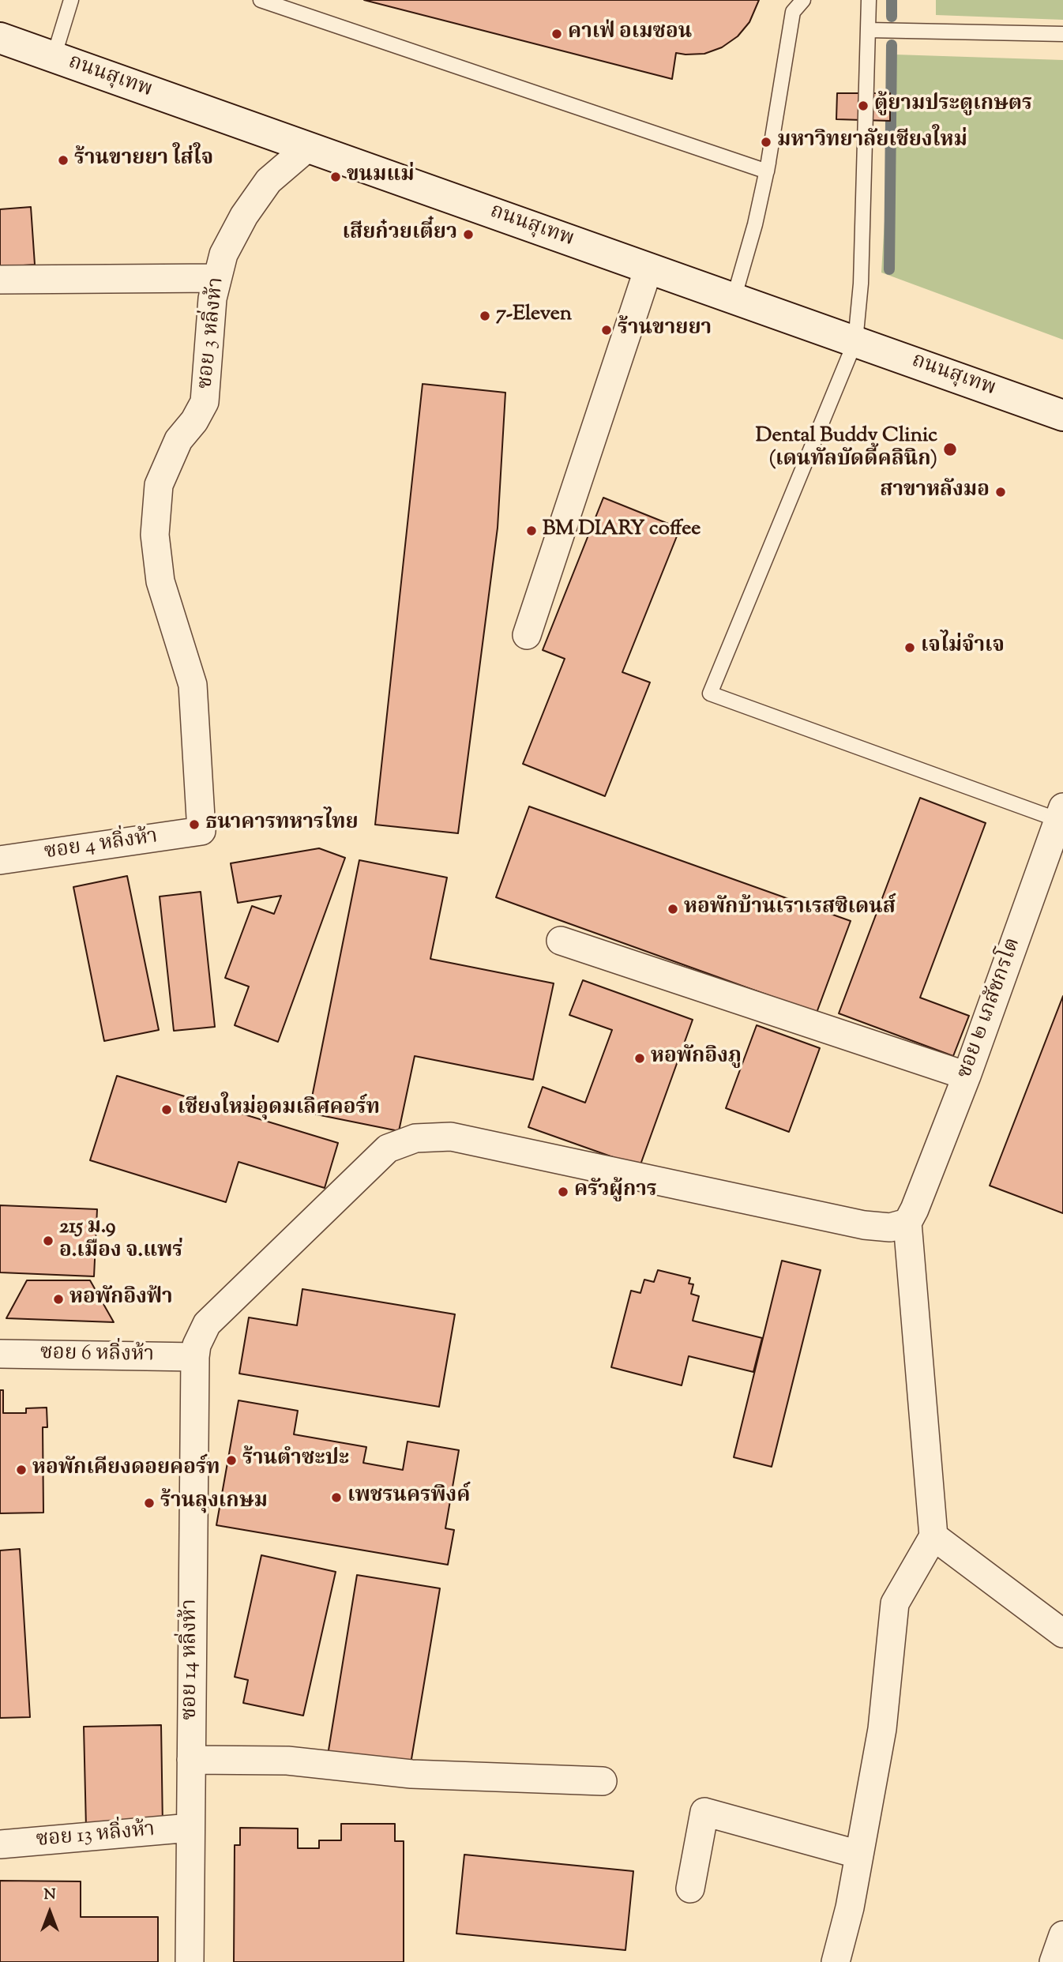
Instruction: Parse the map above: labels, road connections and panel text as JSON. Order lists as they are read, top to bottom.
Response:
{
  "streets": {
    "main road": ["ถนนสุเทพ"],
    "street": [
      "ซอย 3 หลิ่งห้า",
      "ซอย 4 หลิ่งห้า",
      "ซอย ๒ เภสัชกรโต",
      "ซอย 6 หลิ่งห้า",
      "ซอย 14 หลิ่งห้า",
      "ซอย 13 หลิ่งห้า"
    ]
  },
  "crossings": [
    ["ถนนสุเทพ", "ซอย 3 หลิ่งห้า"],
    ["ซอย 3 หลิ่งห้า", "ซอย 4 หลิ่งห้า"],
    ["ซอย ๒ เภสัชกรโต", "ซอย 14 หลิ่งห้า"],
    ["ซอย 6 หลิ่งห้า", "ซอย 14 หลิ่งห้า"],
    ["ซอย 14 หลิ่งห้า", "ซอย 13 หลิ่งห้า"]
  ],
  "places": [
    "คาเฟ่ อเมซอน",
    "ตู้ยามประตูเกษตร",
    "มหาวิทยาลัยเชียงใหม่",
    "ร้านขายยา ใส่ใจ",
    "ขนมแม่",
    "เสียก๋วยเตี๋ยว",
    "7-Eleven",
    "ร้านขายยา",
    "Dental Buddy Clinic (เดนทัลบัดดี้คลินิก)",
    "สาขาหลังมอ",
    "BM DIARY coffee",
    "เจไม่จำเจ",
    "ธนาคารทหารไทย",
    "หอพักบ้านเราเรสซิเดนส์",
    "หอพักอิงภู",
    "เชียงใหม่อุดมเลิศคอร์ท",
    "ครัวผู้การ",
    "215 ม.9 อ.เมือง จ.แพร่",
    "หอพักอิงฟ้า",
    "ร้านตำซะปะ",
    "หอพักเคียงดอยคอร์ท",
    "เพชรนครพิงค์",
    "ร้านลุงเกษม"
  ],
  "north": "top"
}
